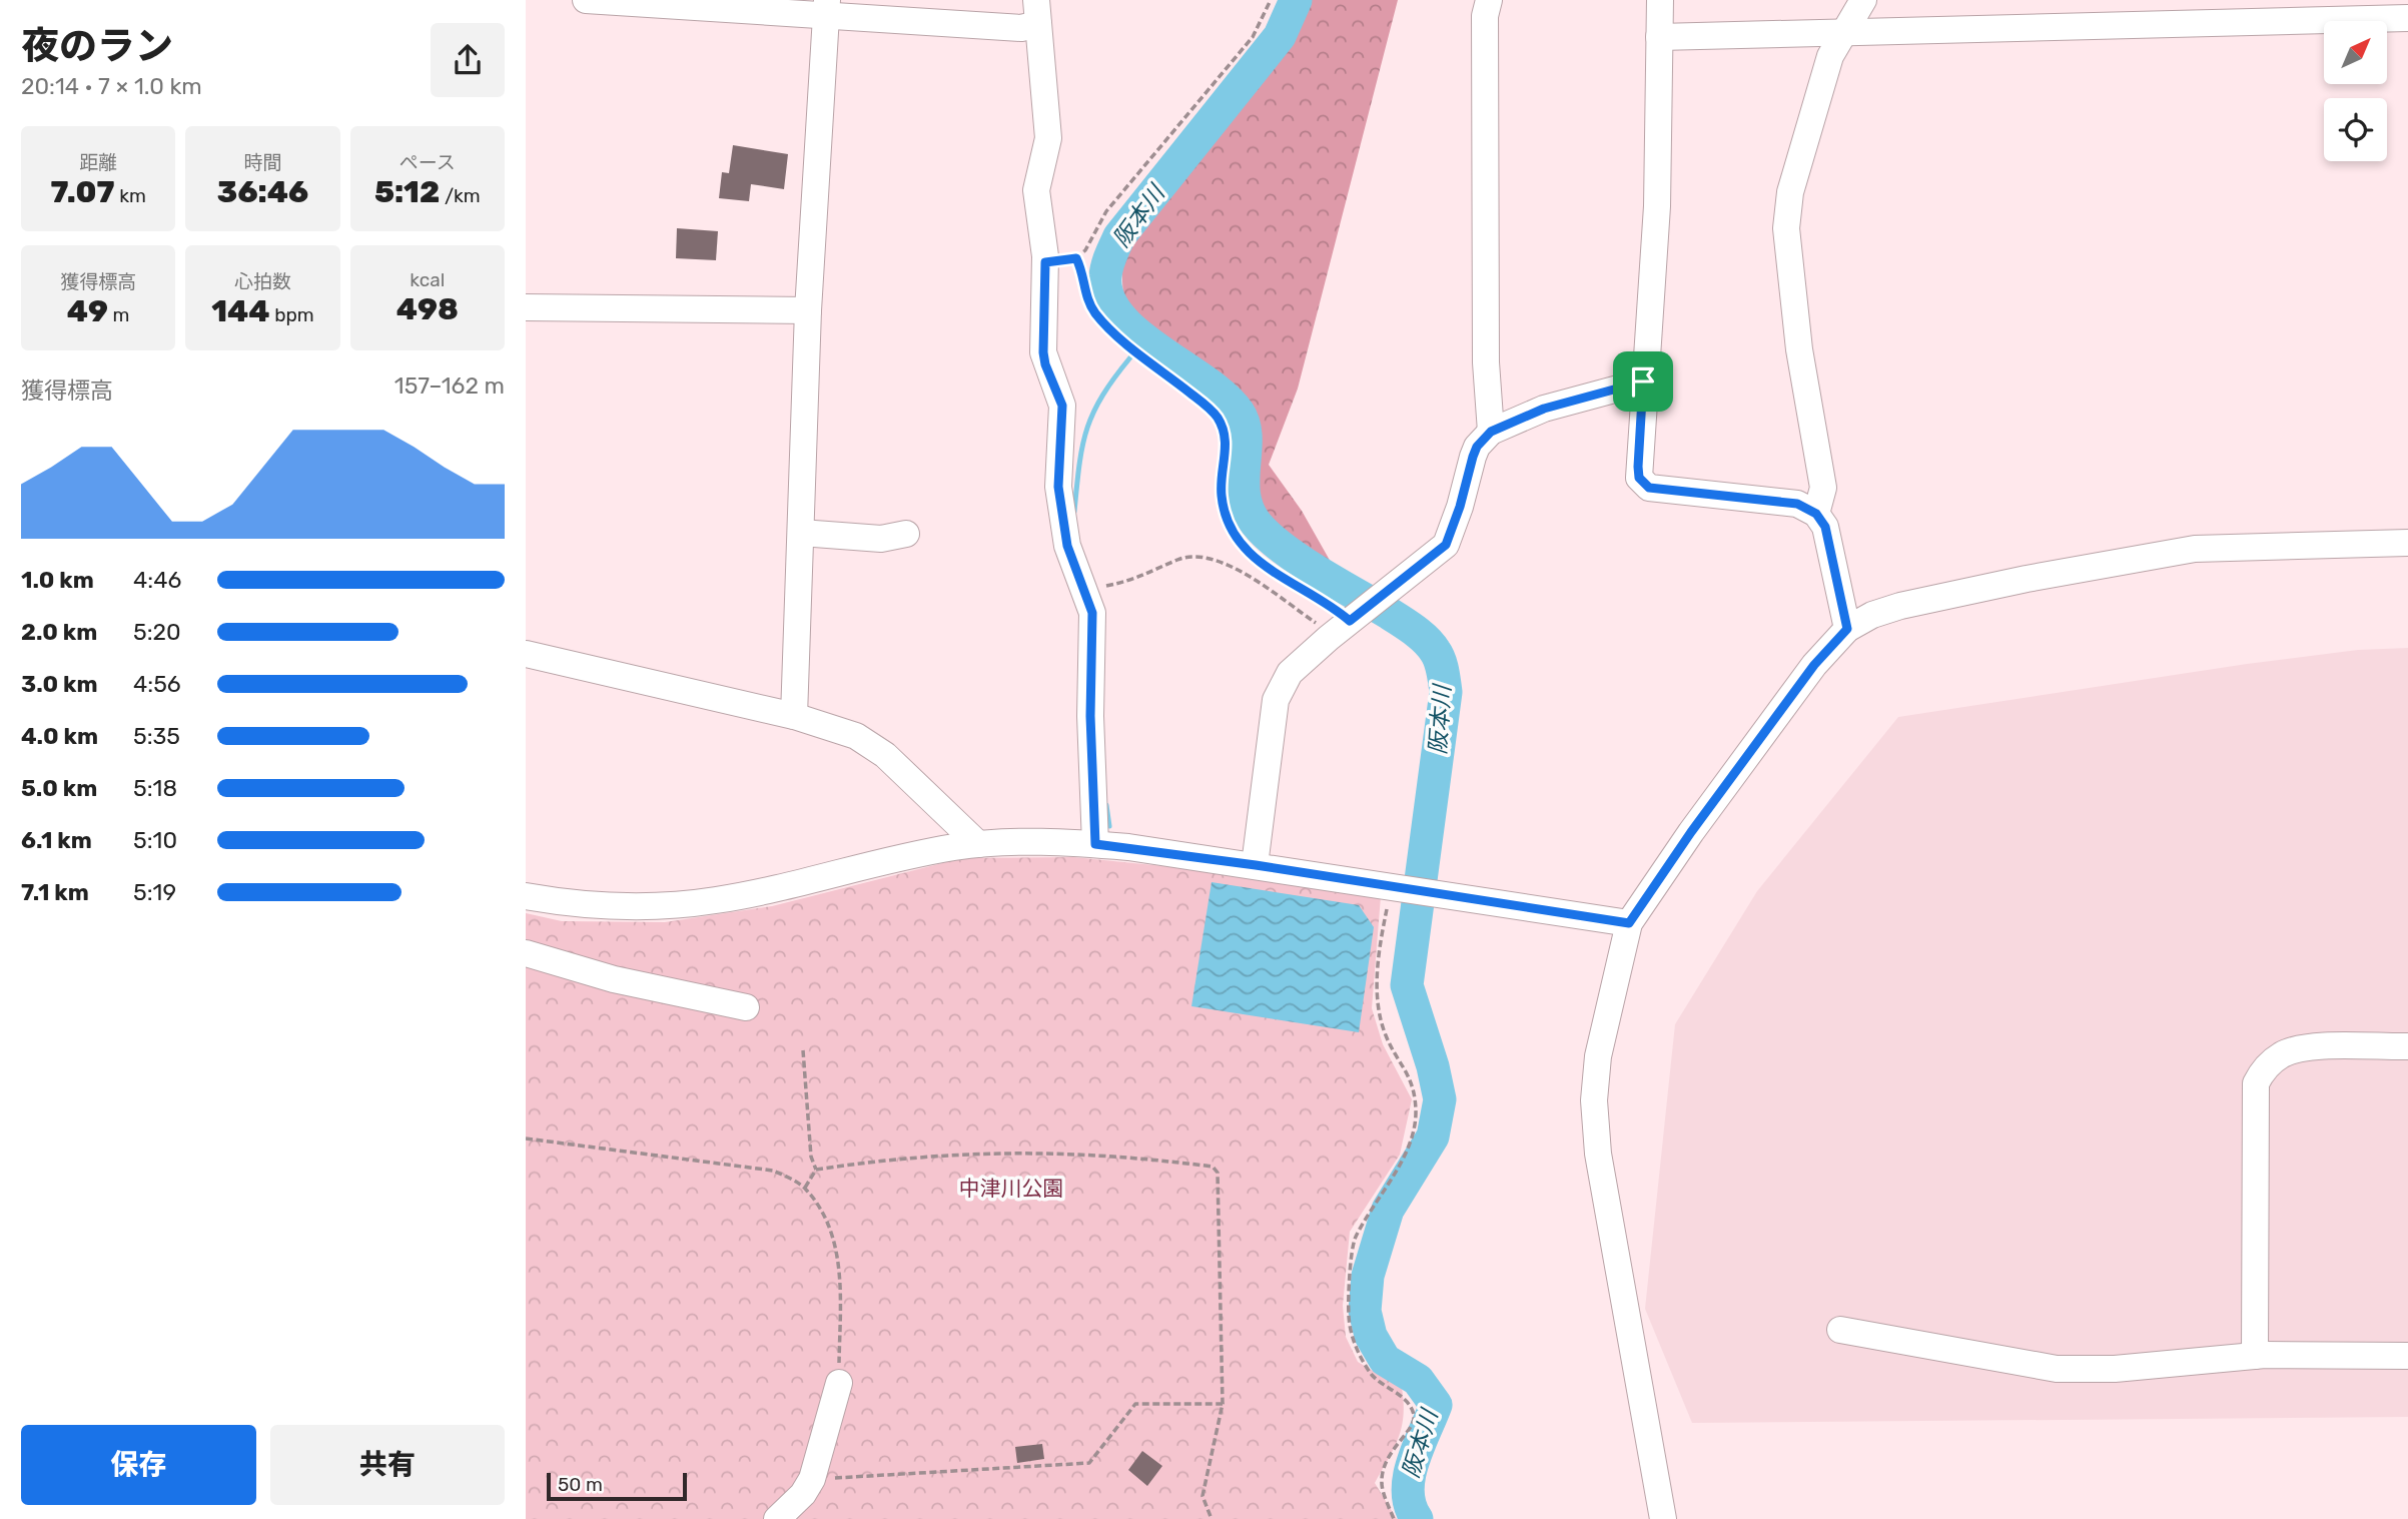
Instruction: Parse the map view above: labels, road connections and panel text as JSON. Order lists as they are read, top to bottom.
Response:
{
  "water": ["阪本川"],
  "parks": ["中津川公園"],
  "scale_bar": "50 m",
  "north": "top right",
  "page": {
    "heading": ["夜のラン", "20:14 · 7 × 1.0 km"],
    "stats": [
      ["距離", "7.07 km"],
      ["時間", "36:46"],
      ["ペース", "5:12 /km"],
      ["獲得標高", "49 m"],
      ["心拍数", "144 bpm"],
      ["kcal", "498"]
    ],
    "chart": ["獲得標高", "157–162 m"],
    "list": [
      {
        "name": "1.0 km",
        "note": "4:46"
      },
      {
        "name": "2.0 km",
        "note": "5:20"
      },
      {
        "name": "3.0 km",
        "note": "4:56"
      },
      {
        "name": "4.0 km",
        "note": "5:35"
      },
      {
        "name": "5.0 km",
        "note": "5:18"
      },
      {
        "name": "6.1 km",
        "note": "5:10"
      },
      {
        "name": "7.1 km",
        "note": "5:19"
      }
    ],
    "buttons": ["保存", "共有"],
    "scale": "50 m"
  }
}
